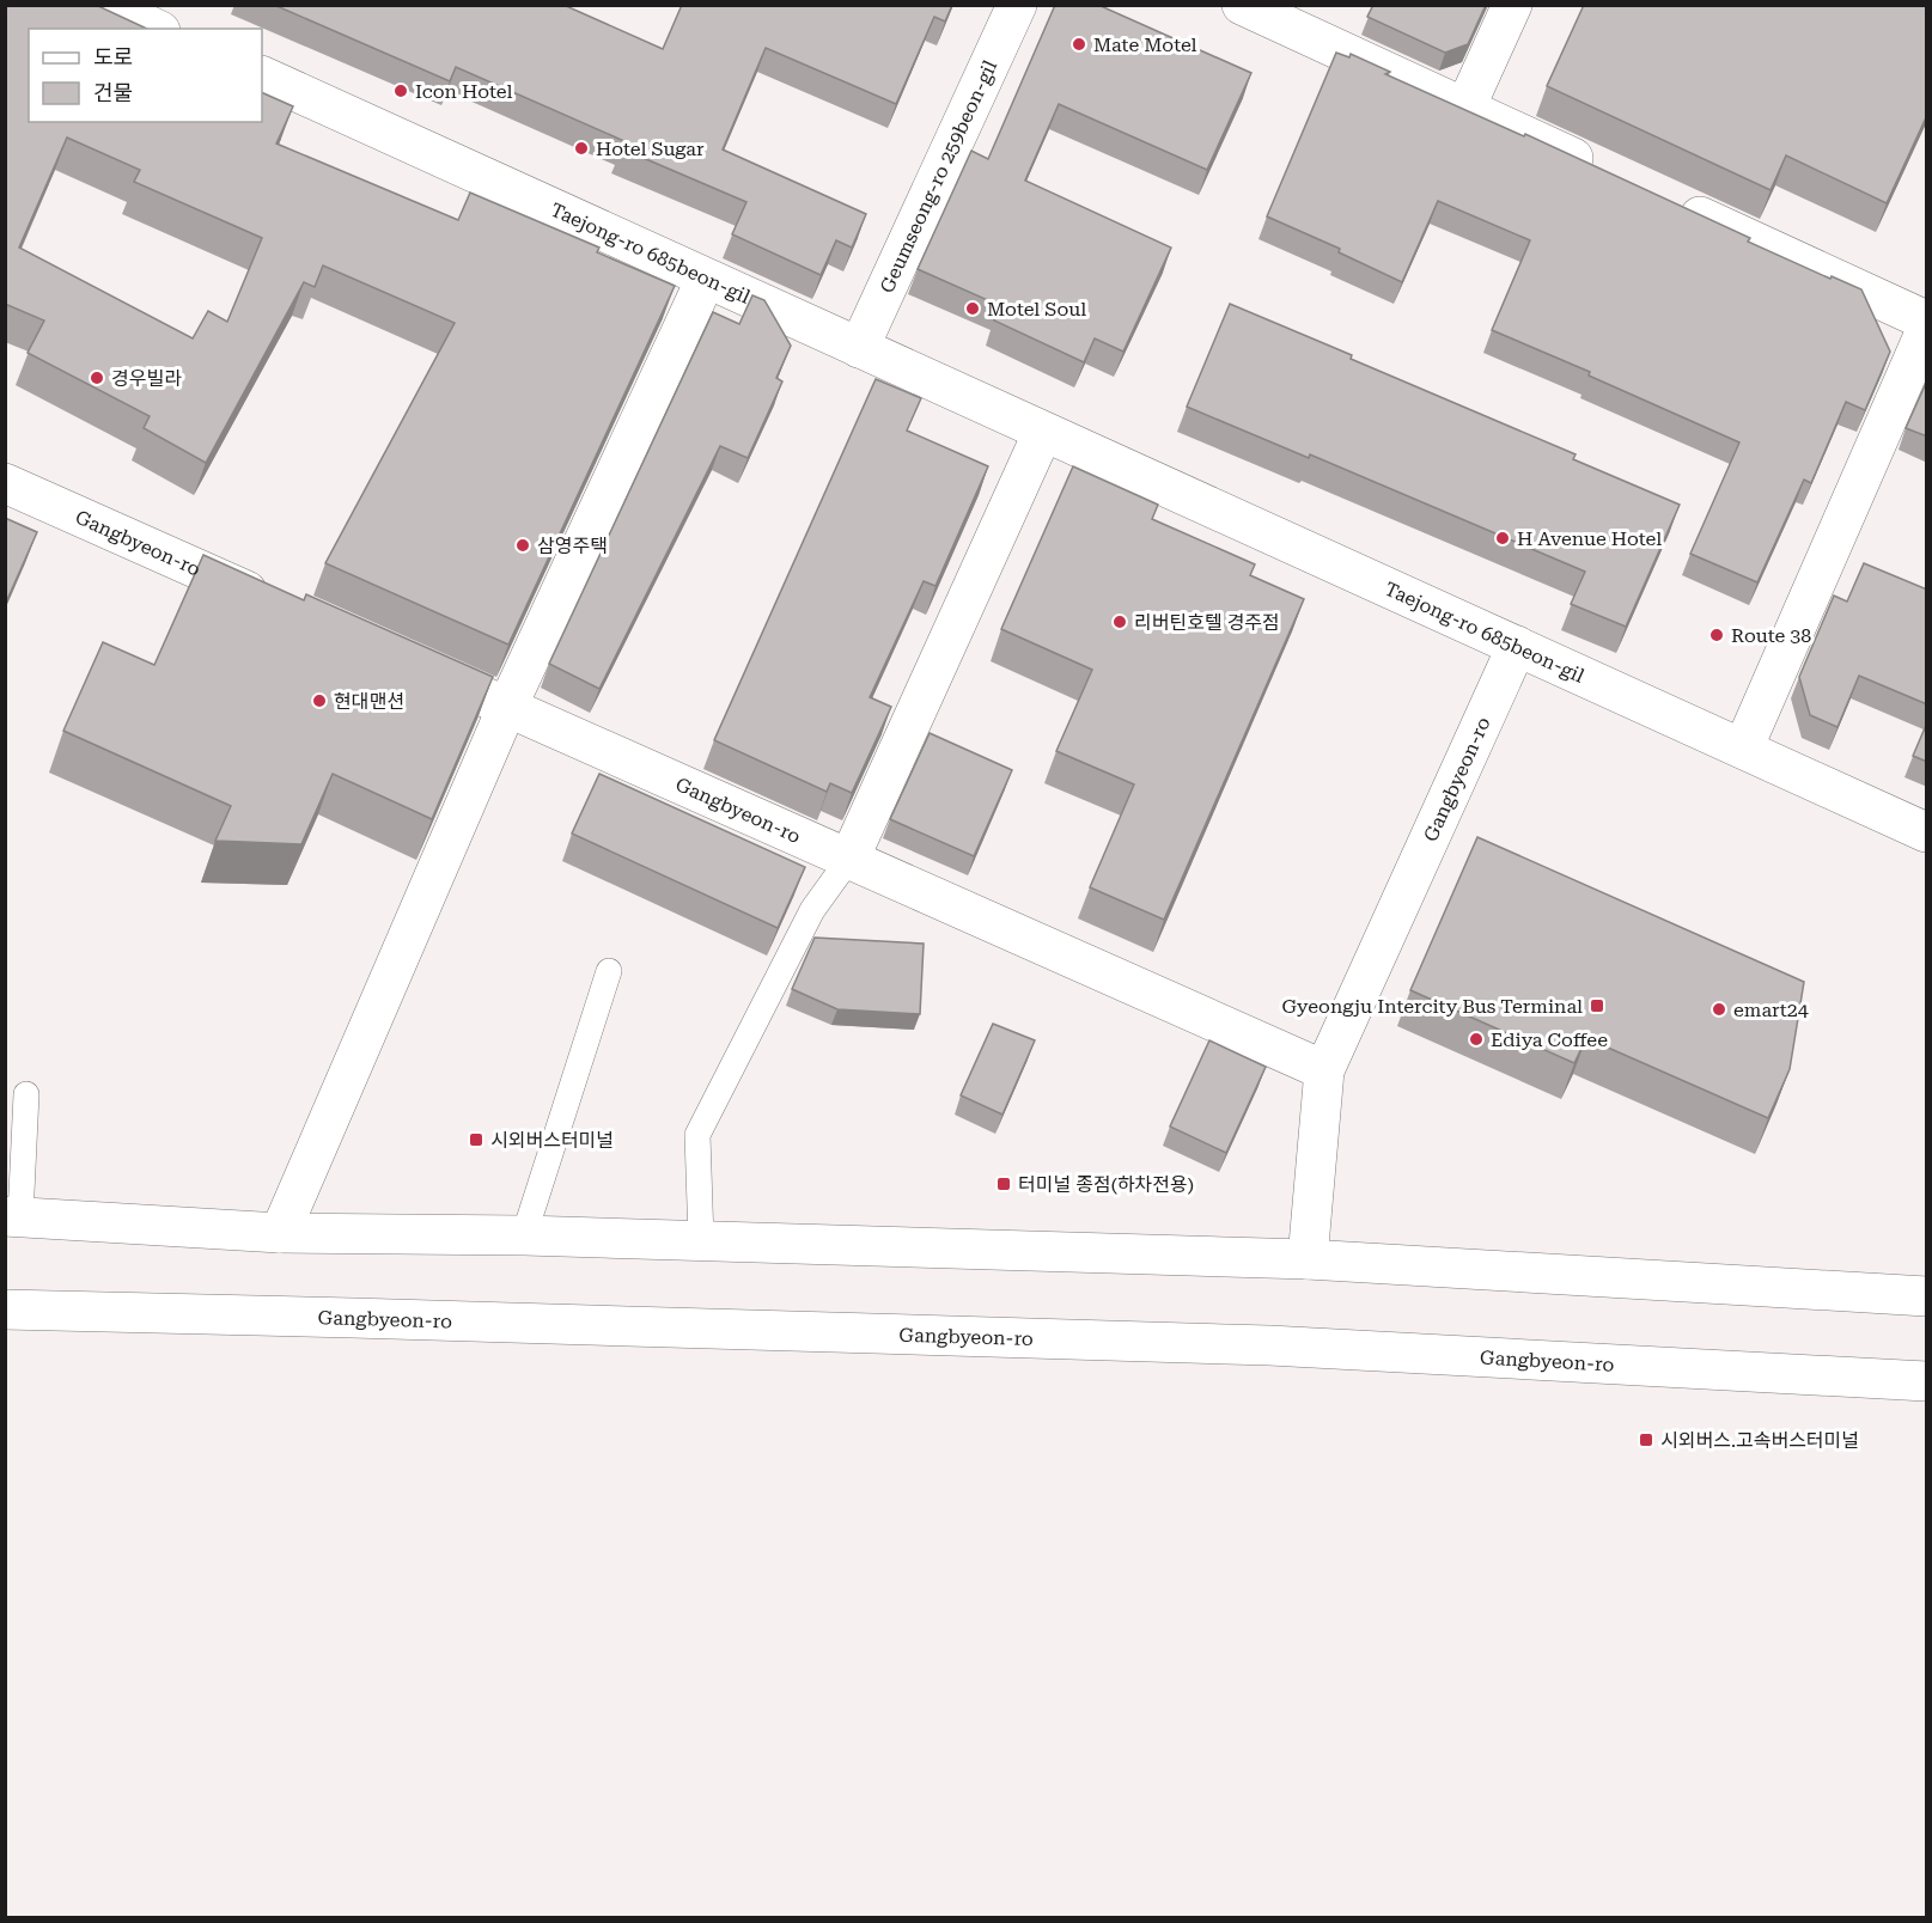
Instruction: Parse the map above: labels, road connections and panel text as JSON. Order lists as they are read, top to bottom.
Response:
{
  "streets": {
    "street": ["Geumseong-ro 259beon-gil", "Taejong-ro 685beon-gil", "Gangbyeon-ro"]
  },
  "crossings": [
    ["Geumseong-ro 259beon-gil", "Taejong-ro 685beon-gil"],
    ["Taejong-ro 685beon-gil", "Gangbyeon-ro"]
  ],
  "places": {
    "other": [
      "Mate Motel",
      "Icon Hotel",
      "Hotel Sugar",
      "Motel Soul",
      "경우빌라",
      "H Avenue Hotel",
      "삼영주택",
      "리버틴호텔 경주점",
      "Route 38",
      "현대맨션",
      "emart24",
      "Ediya Coffee"
    ],
    "transit": [
      "Gyeongju Intercity Bus Terminal",
      "시외버스터미널",
      "터미널 종점(하차전용)",
      "시외버스.고속버스터미널"
    ]
  },
  "legend": ["도로", "건물"]
}
